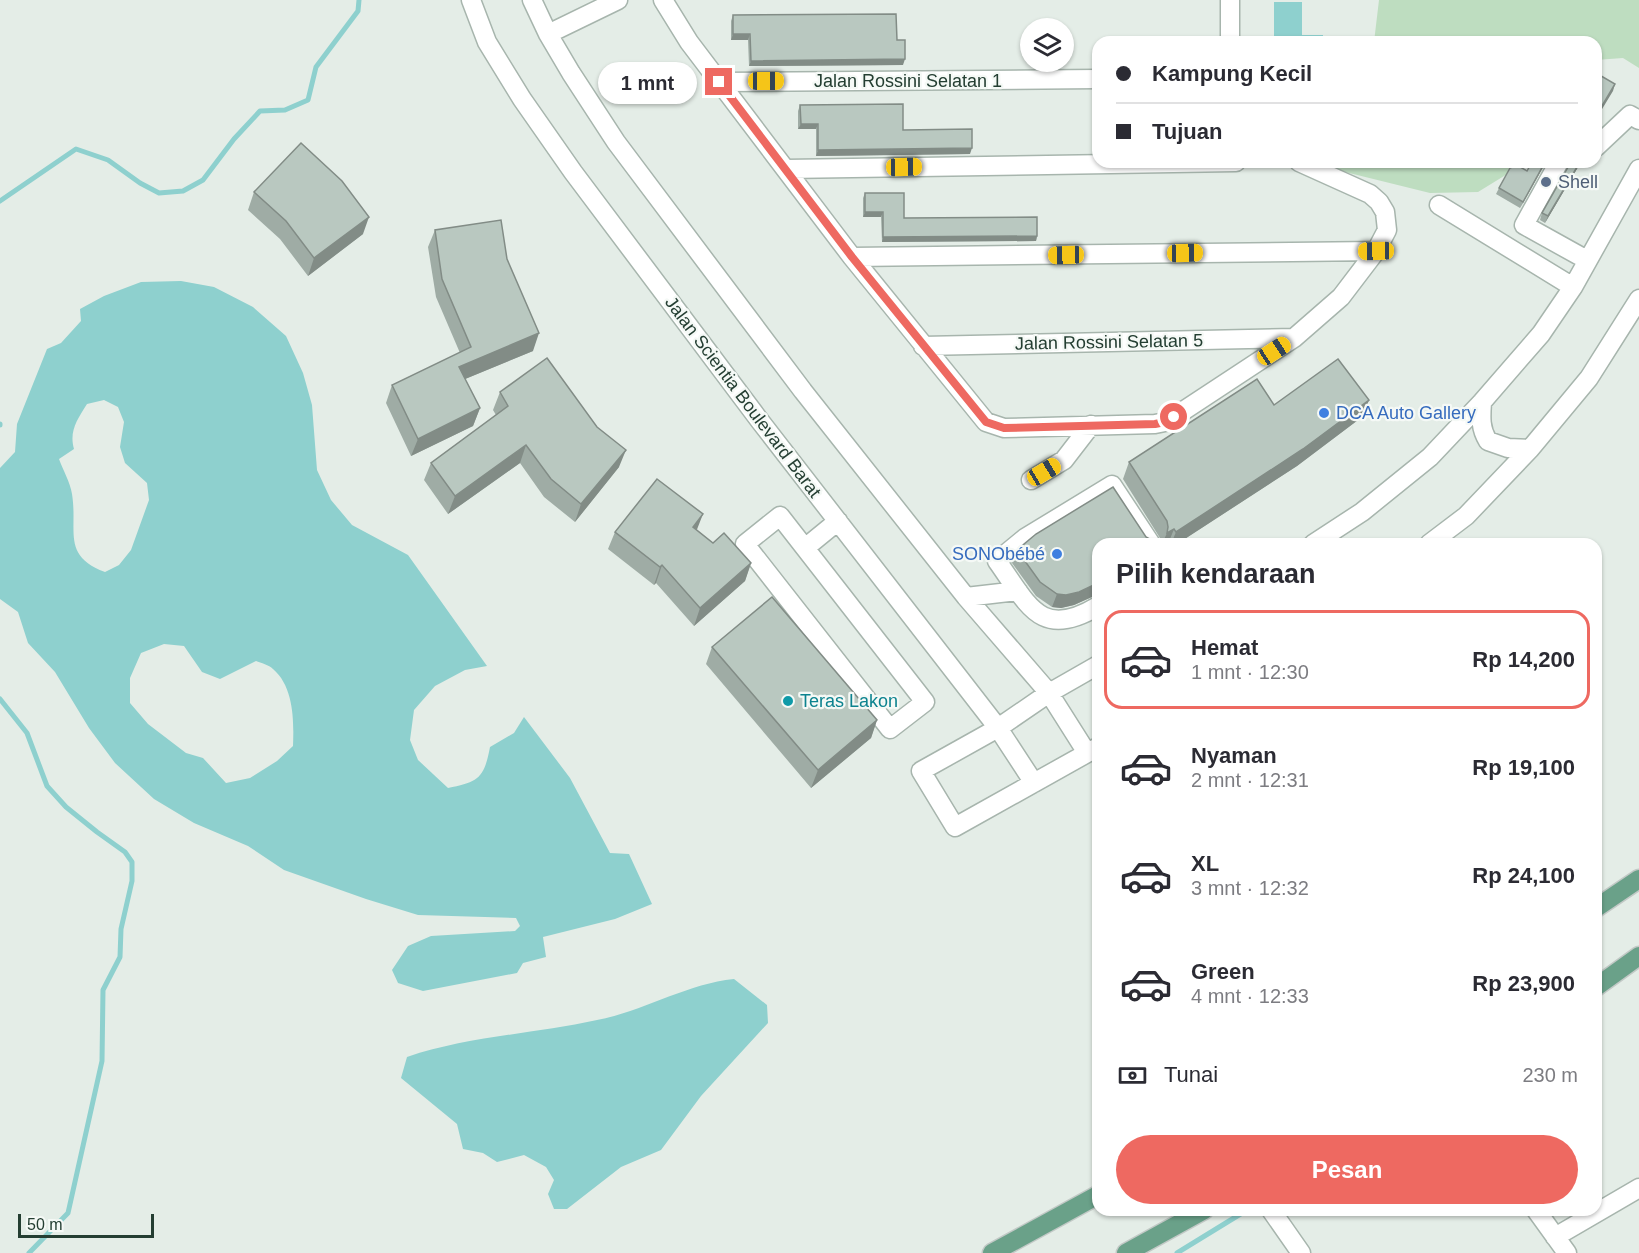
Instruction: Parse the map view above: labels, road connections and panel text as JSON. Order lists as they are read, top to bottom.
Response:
{
  "streets": {
    "street": ["Jalan Rossini Selatan 1", "Jalan Rossini Selatan 5", "Jalan Scientia Boulevard Barat"]
  },
  "places": [
    "Shell",
    "DCA Auto Gallery",
    "SONObébé",
    "Teras Lakon"
  ],
  "scale_bar": "50 m",
  "page": {
    "banner": ["Kampung Kecil", "Tujuan"],
    "bubble": "1 mnt",
    "heading": "Pilih kendaraan",
    "list": [
      {
        "name": "Hemat",
        "note": "1 mnt · 12:30",
        "value": "Rp 14,200"
      },
      {
        "name": "Nyaman",
        "note": "2 mnt · 12:31",
        "value": "Rp 19,100"
      },
      {
        "name": "XL",
        "note": "3 mnt · 12:32",
        "value": "Rp 24,100"
      },
      {
        "name": "Green",
        "note": "4 mnt · 12:33",
        "value": "Rp 23,900"
      }
    ],
    "pay": ["Tunai", "230 m"],
    "buttons": "Pesan",
    "scale": "50 m"
  }
}
